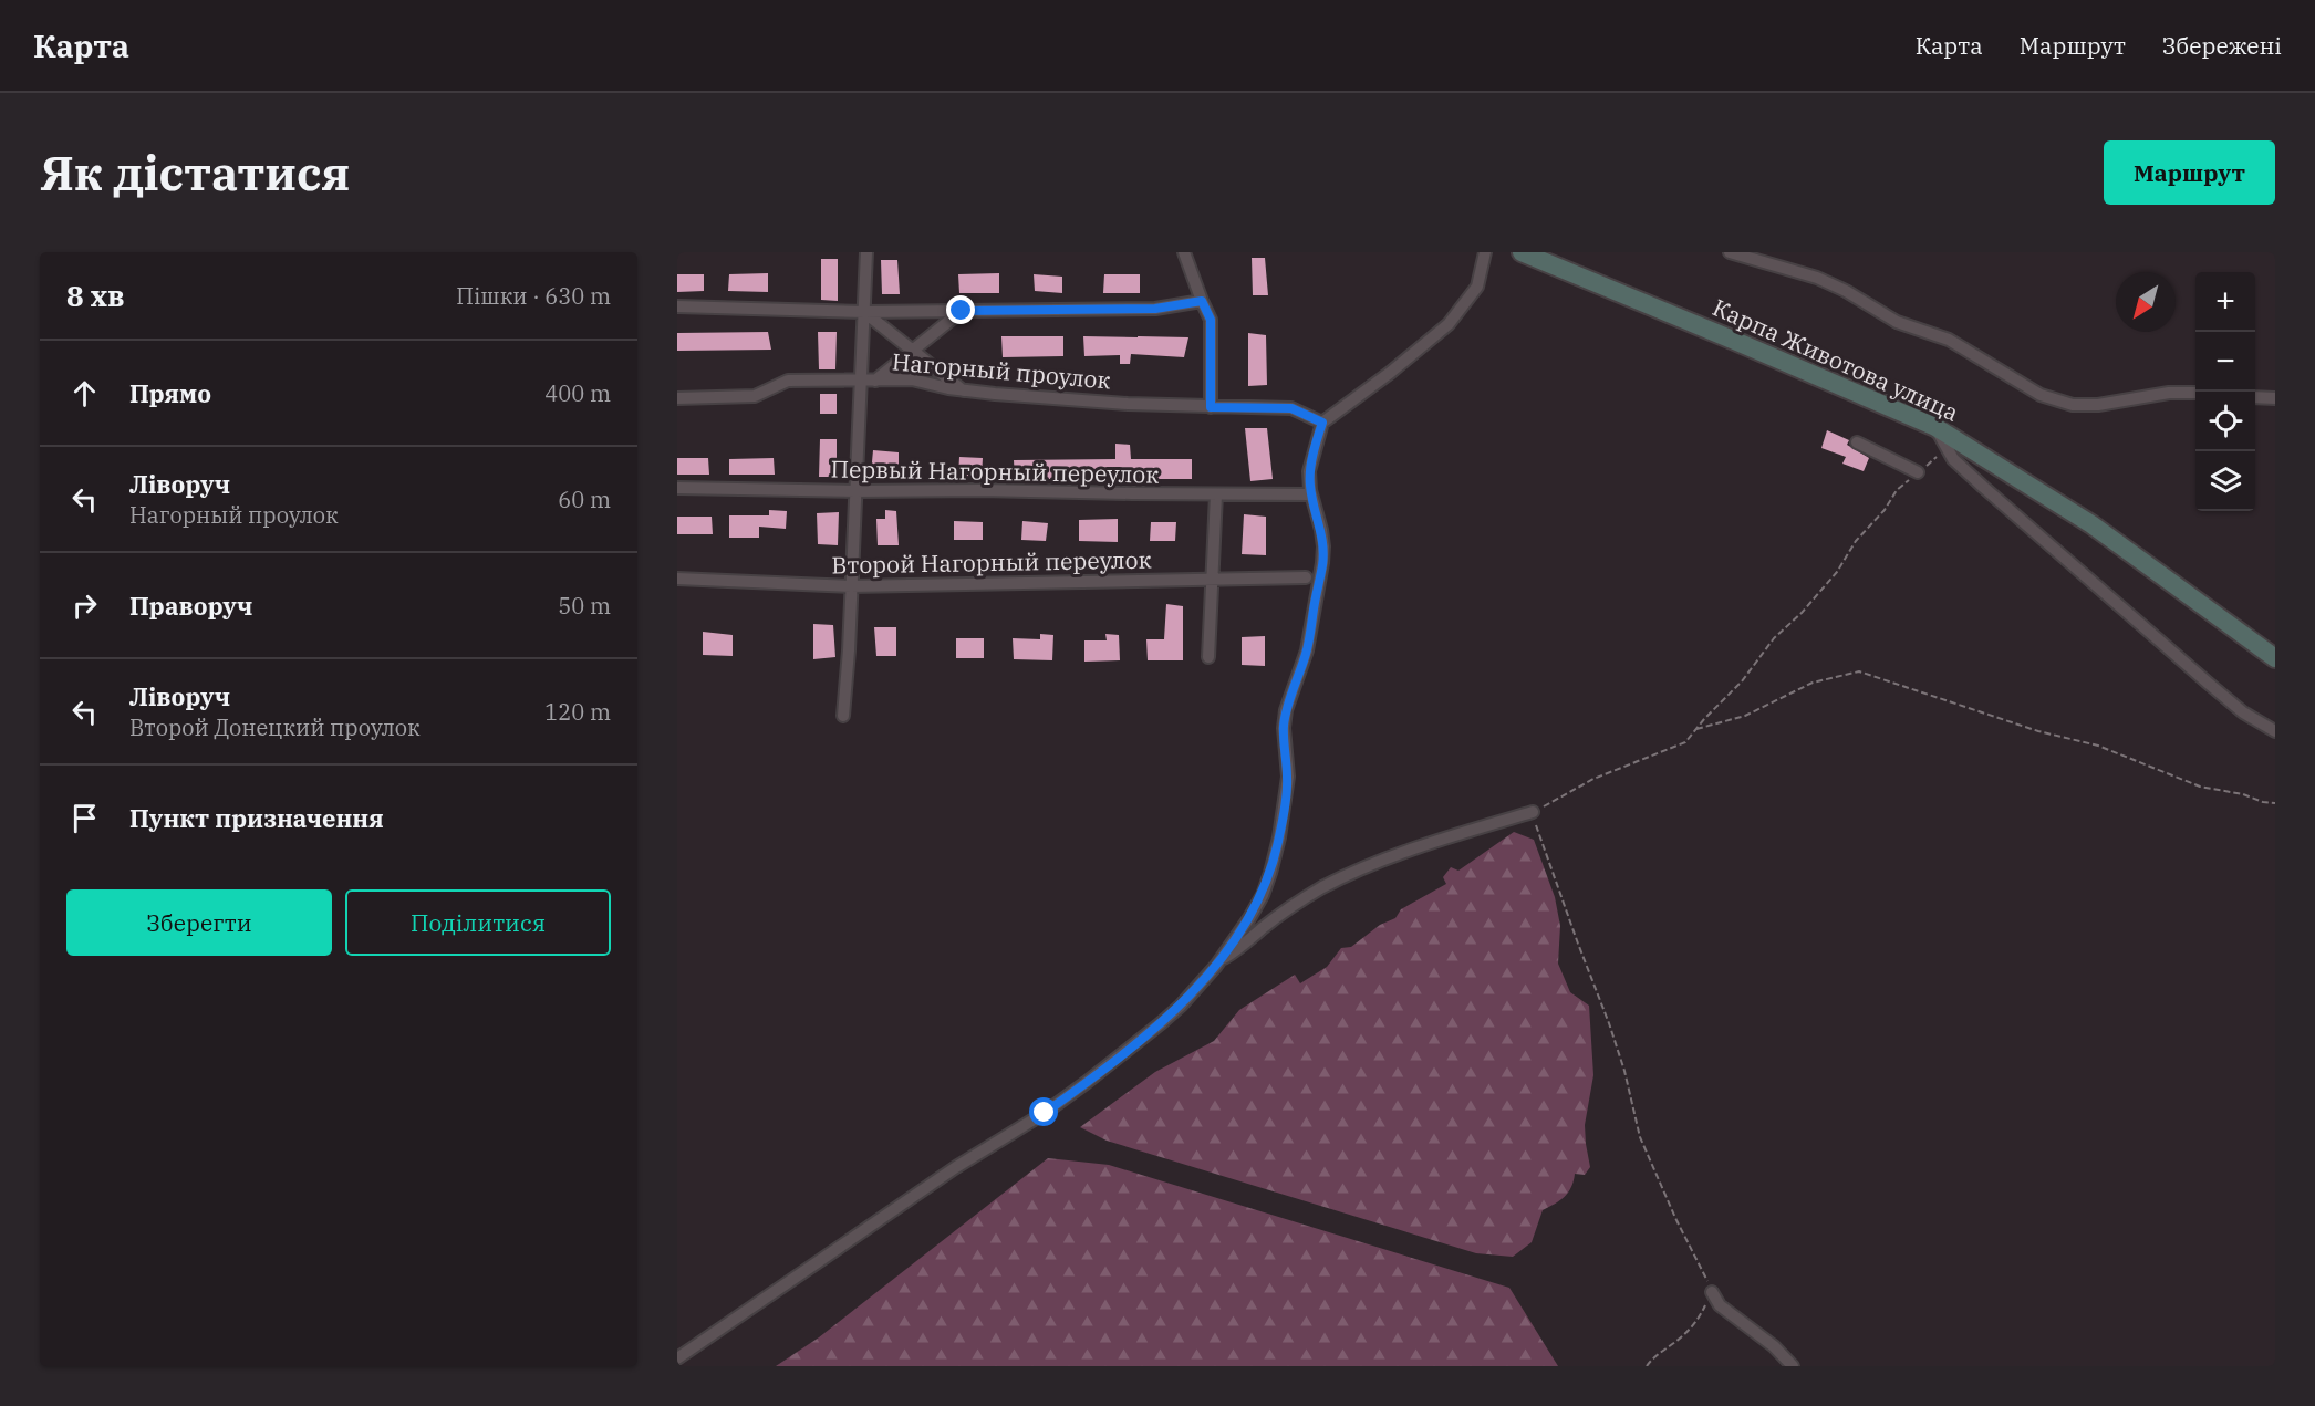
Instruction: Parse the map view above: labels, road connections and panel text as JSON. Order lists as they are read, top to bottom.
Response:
{
  "streets": {
    "main road": ["Карпа Животова улица"],
    "street": ["Нагорный проулок", "Первый Нагорный переулок", "Второй Нагорный переулок"]
  },
  "north": "bottom left",
  "page": {
    "header": "Карта",
    "nav": ["Карта", "Маршрут", "Збережені"],
    "buttons": [
      "Маршрут",
      ["Зберегти", "Поділитися"]
    ],
    "title": "Як дістатися",
    "heading": ["8 хв", "Пішки · 630 m"],
    "map_buttons": ["+", "−"],
    "list": [
      ["Прямо", "400 m"],
      ["Ліворуч", "Нагорный проулок", "60 m"],
      ["Праворуч", "50 m"],
      ["Ліворуч", "Второй Донецкий проулок", "120 m"],
      "Пункт призначення"
    ]
  }
}
